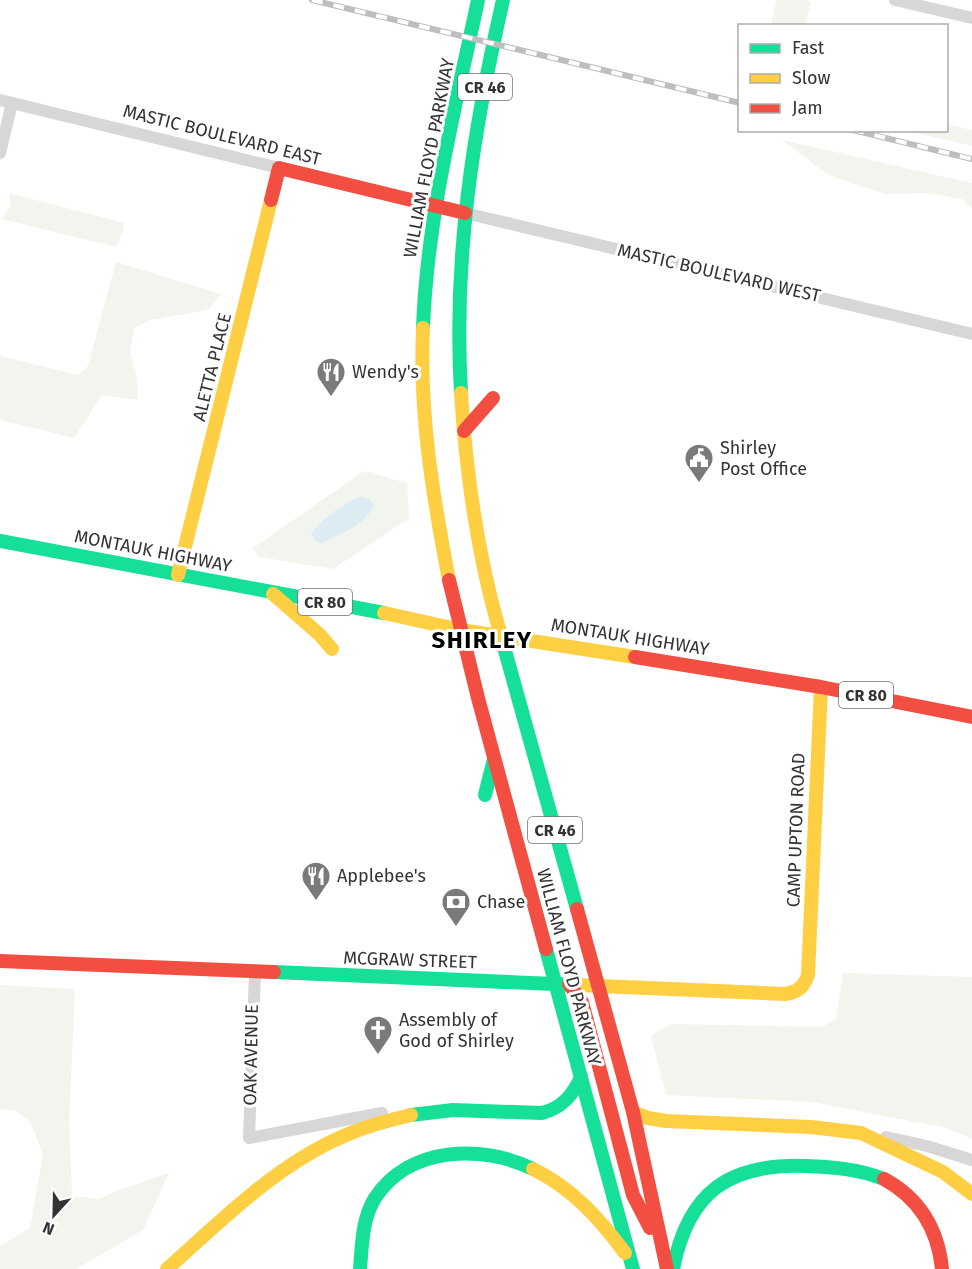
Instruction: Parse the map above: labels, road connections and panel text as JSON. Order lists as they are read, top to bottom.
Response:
{
  "streets": {
    "main road": [
      "CR 46",
      "MASTIC BOULEVARD EAST",
      "WILLIAM FLOYD PARKWAY",
      "ALETTA PLACE",
      "MONTAUK HIGHWAY",
      "CR 80",
      "CAMP UPTON ROAD",
      "MCGRAW STREET"
    ],
    "street": ["MASTIC BOULEVARD WEST", "OAK AVENUE"]
  },
  "crossings": [
    ["MASTIC BOULEVARD EAST", "WILLIAM FLOYD PARKWAY"],
    ["MASTIC BOULEVARD EAST", "MASTIC BOULEVARD WEST"],
    ["MASTIC BOULEVARD EAST", "ALETTA PLACE"],
    ["WILLIAM FLOYD PARKWAY", "MASTIC BOULEVARD WEST"],
    ["WILLIAM FLOYD PARKWAY", "MONTAUK HIGHWAY"],
    ["WILLIAM FLOYD PARKWAY", "MCGRAW STREET"],
    ["ALETTA PLACE", "MONTAUK HIGHWAY"],
    ["MONTAUK HIGHWAY", "CAMP UPTON ROAD"],
    ["CAMP UPTON ROAD", "MCGRAW STREET"],
    ["MCGRAW STREET", "OAK AVENUE"]
  ],
  "districts": ["SHIRLEY"],
  "places": {
    "restaurant": ["Wendy's", "Applebee's"],
    "public building": ["Shirley Post Office"],
    "bank": ["Chase"],
    "church": ["Assembly of God of Shirley"]
  },
  "legend": ["Fast", "Slow", "Jam"],
  "north": "bottom"
}
